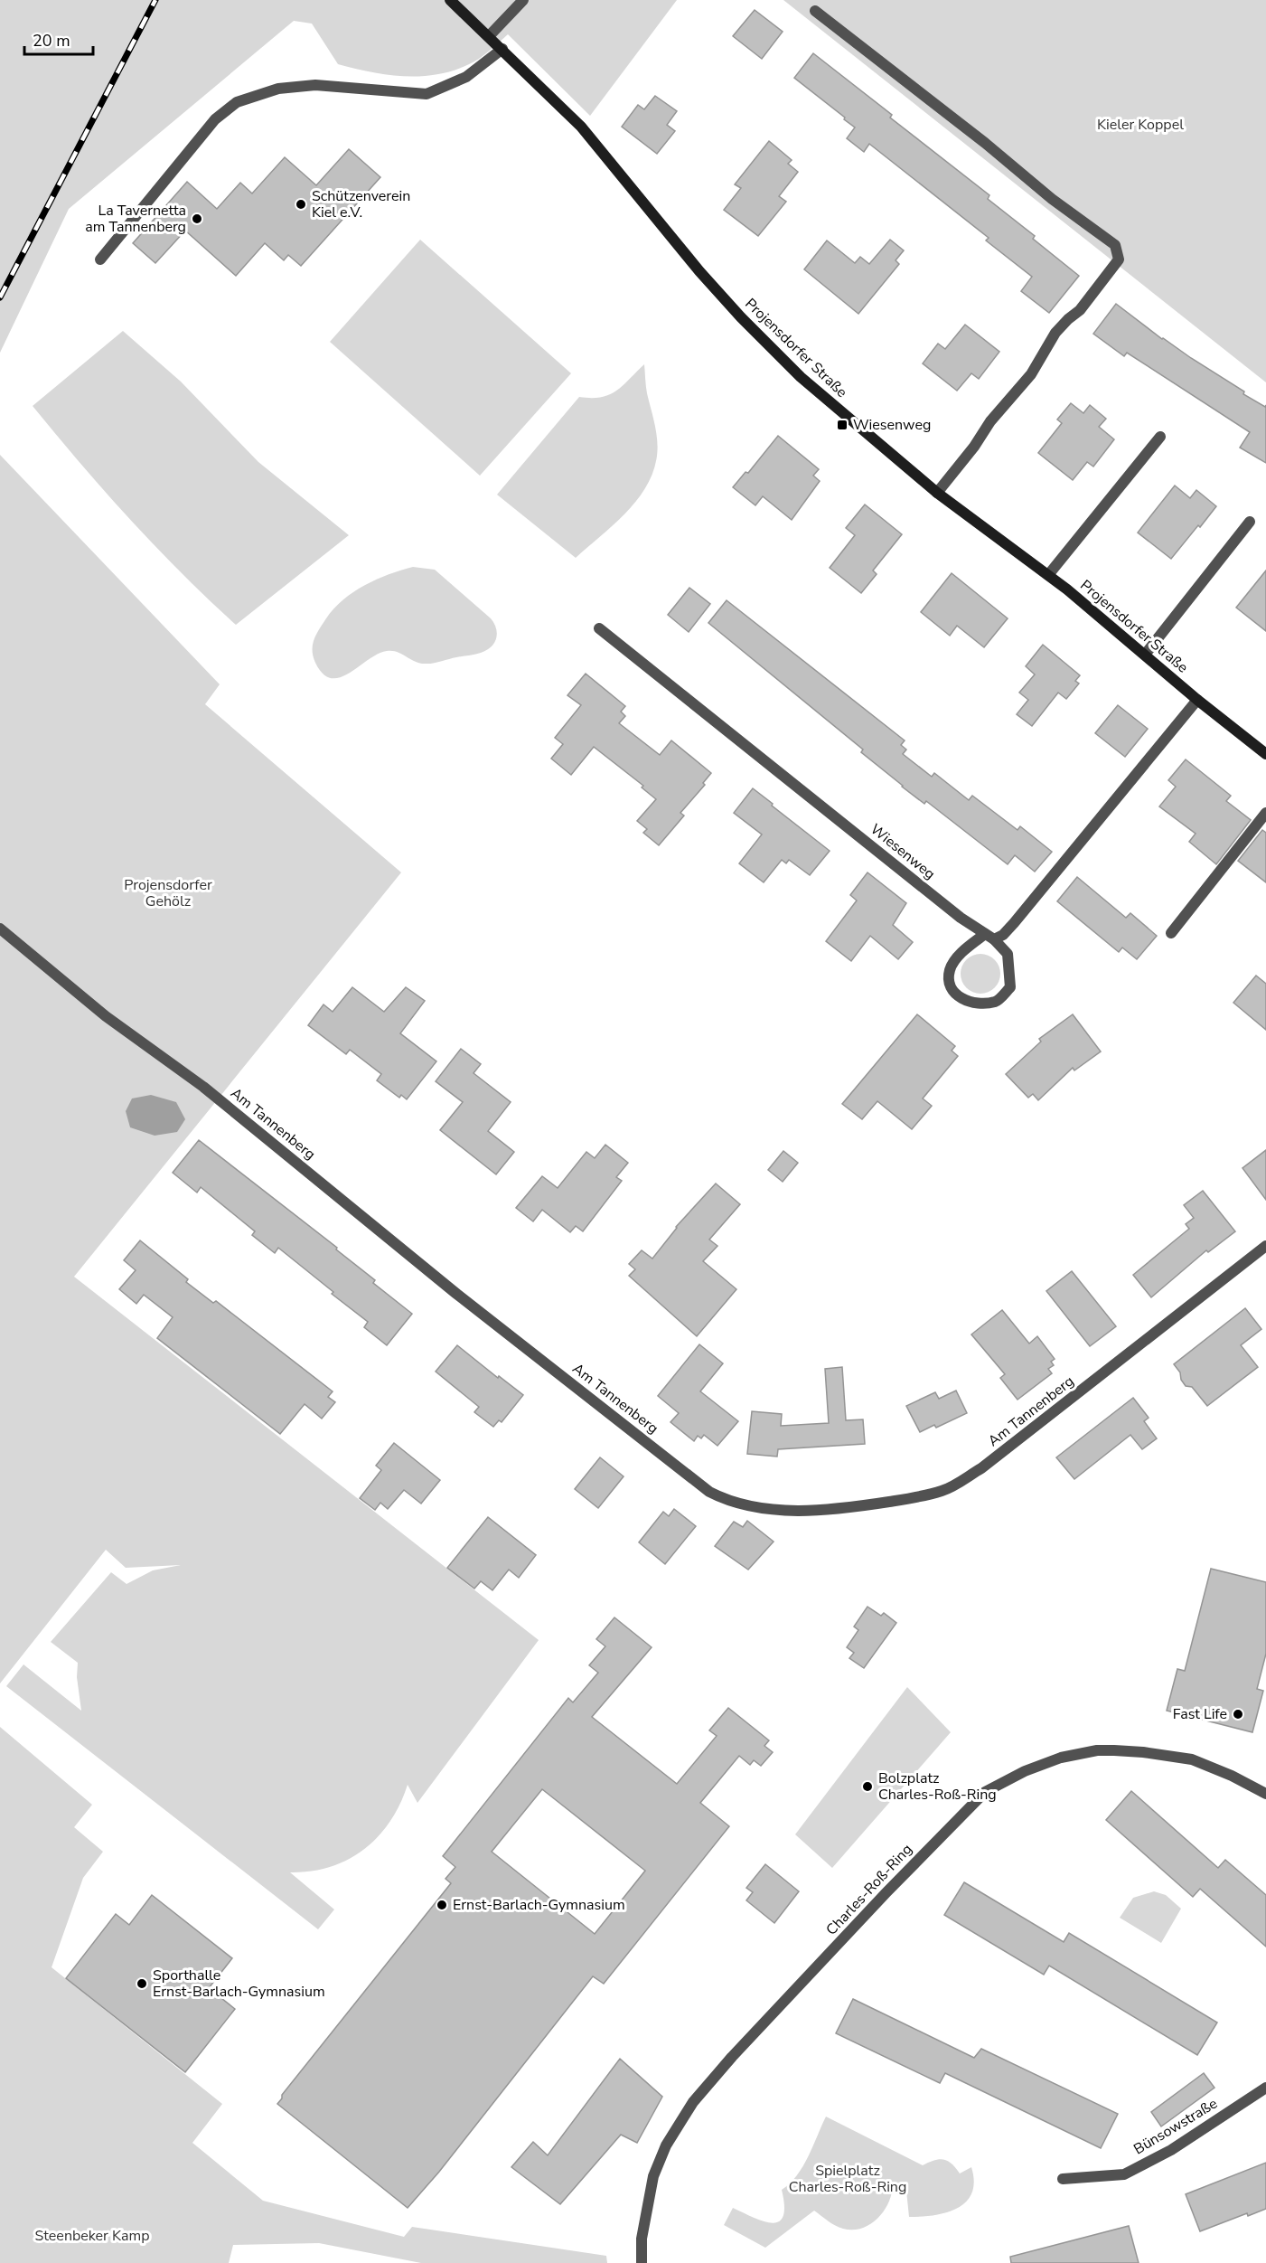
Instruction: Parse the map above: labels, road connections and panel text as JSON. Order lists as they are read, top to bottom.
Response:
{
  "streets": {
    "street": [
      "Projensdorfer Straße",
      "Wiesenweg",
      "Am Tannenberg",
      "Charles-Roß-Ring",
      "Bünsowstraße"
    ]
  },
  "crossings": [
    ["Projensdorfer Straße", "Wiesenweg"]
  ],
  "parks": [
    "Kieler Koppel",
    "Projensdorfer Gehölz",
    "Spielplatz Charles-Roß-Ring",
    "Steenbeker Kamp"
  ],
  "places": {
    "other": [
      "Schützenverein Kiel e.V.",
      "La Tavernetta am Tannenberg",
      "Fast Life",
      "Bolzplatz Charles-Roß-Ring",
      "Ernst-Barlach-Gymnasium",
      "Sporthalle Ernst-Barlach-Gymnasium"
    ],
    "transit": ["Wiesenweg"]
  },
  "scale_bar": "20 m"
}
